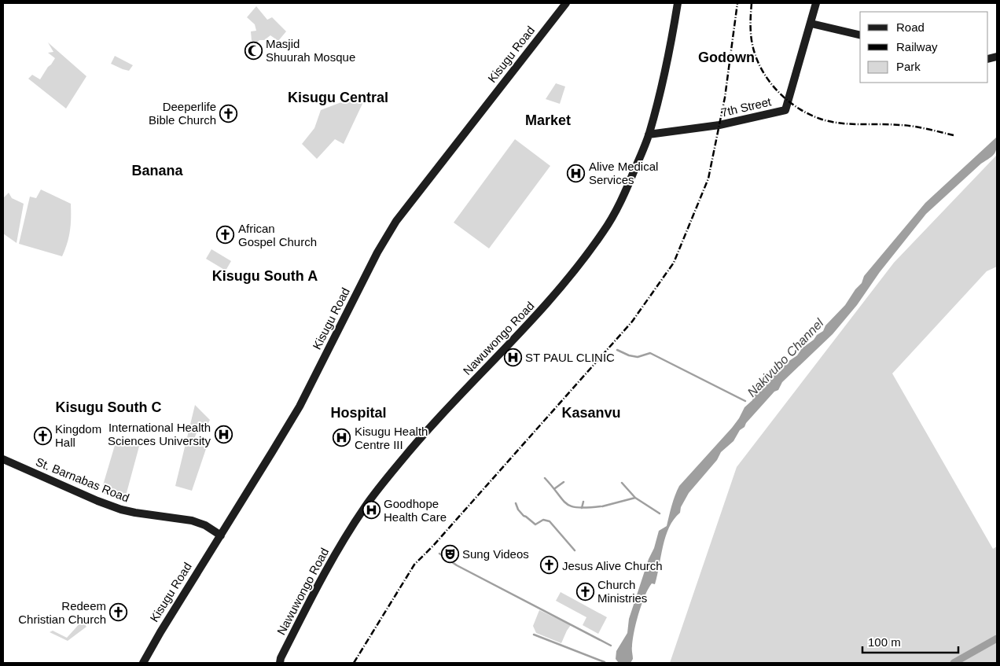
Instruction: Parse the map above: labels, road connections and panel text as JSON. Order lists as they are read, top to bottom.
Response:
{
  "streets": {
    "street": [
      "Kisugu Road",
      "7th Street",
      "Nawuwongo Road",
      "St. Barnabas Road"
    ]
  },
  "crossings": [
    ["Kisugu Road", "St. Barnabas Road"],
    ["7th Street", "Nawuwongo Road"]
  ],
  "districts": [
    "Godown",
    "Kisugu Central",
    "Market",
    "Banana",
    "Kisugu South A",
    "Kisugu South C",
    "Hospital",
    "Kasanvu"
  ],
  "water": ["Nakivubo Channel"],
  "places": {
    "mosque": ["Masjid Shuurah Mosque"],
    "church": [
      "Deeperlife Bible Church",
      "African Gospel Church",
      "Kingdom Hall",
      "Jesus Alive Church",
      "Church Ministries",
      "Redeem Christian Church"
    ],
    "hospital": [
      "Alive Medical Services",
      "ST PAUL CLINIC",
      "International Health Sciences University",
      "Kisugu Health Centre III",
      "Goodhope Health Care"
    ],
    "theatre": ["Sung Videos"]
  },
  "legend": ["Road", "Railway", "Park"],
  "scale_bar": "100 m"
}
